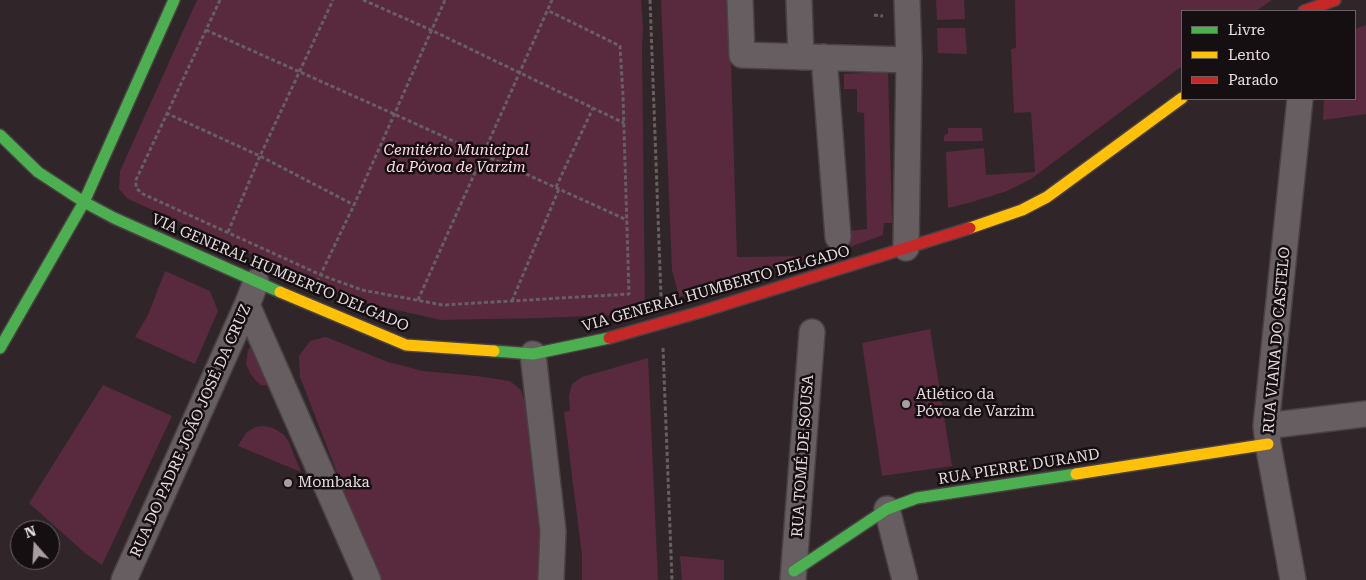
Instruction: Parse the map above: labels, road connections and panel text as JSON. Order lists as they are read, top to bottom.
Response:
{
  "streets": {
    "main road": ["VIA GENERAL HUMBERTO DELGADO", "RUA PIERRE DURAND"],
    "street": ["RUA VIANA DO CASTELO", "RUA DO PADRE JOÃO JOSÉ DA CRUZ", "RUA TOMÉ DE SOUSA"]
  },
  "crossings": [
    ["VIA GENERAL HUMBERTO DELGADO", "RUA DO PADRE JOÃO JOSÉ DA CRUZ"],
    ["RUA VIANA DO CASTELO", "RUA PIERRE DURAND"],
    ["RUA TOMÉ DE SOUSA", "RUA PIERRE DURAND"]
  ],
  "parks": ["Cemitério Municipal da Póvoa de Varzim"],
  "places": ["Atlético da Póvoa de Varzim", "Mombaka"],
  "legend": ["Livre", "Lento", "Parado"],
  "north": "top"
}
